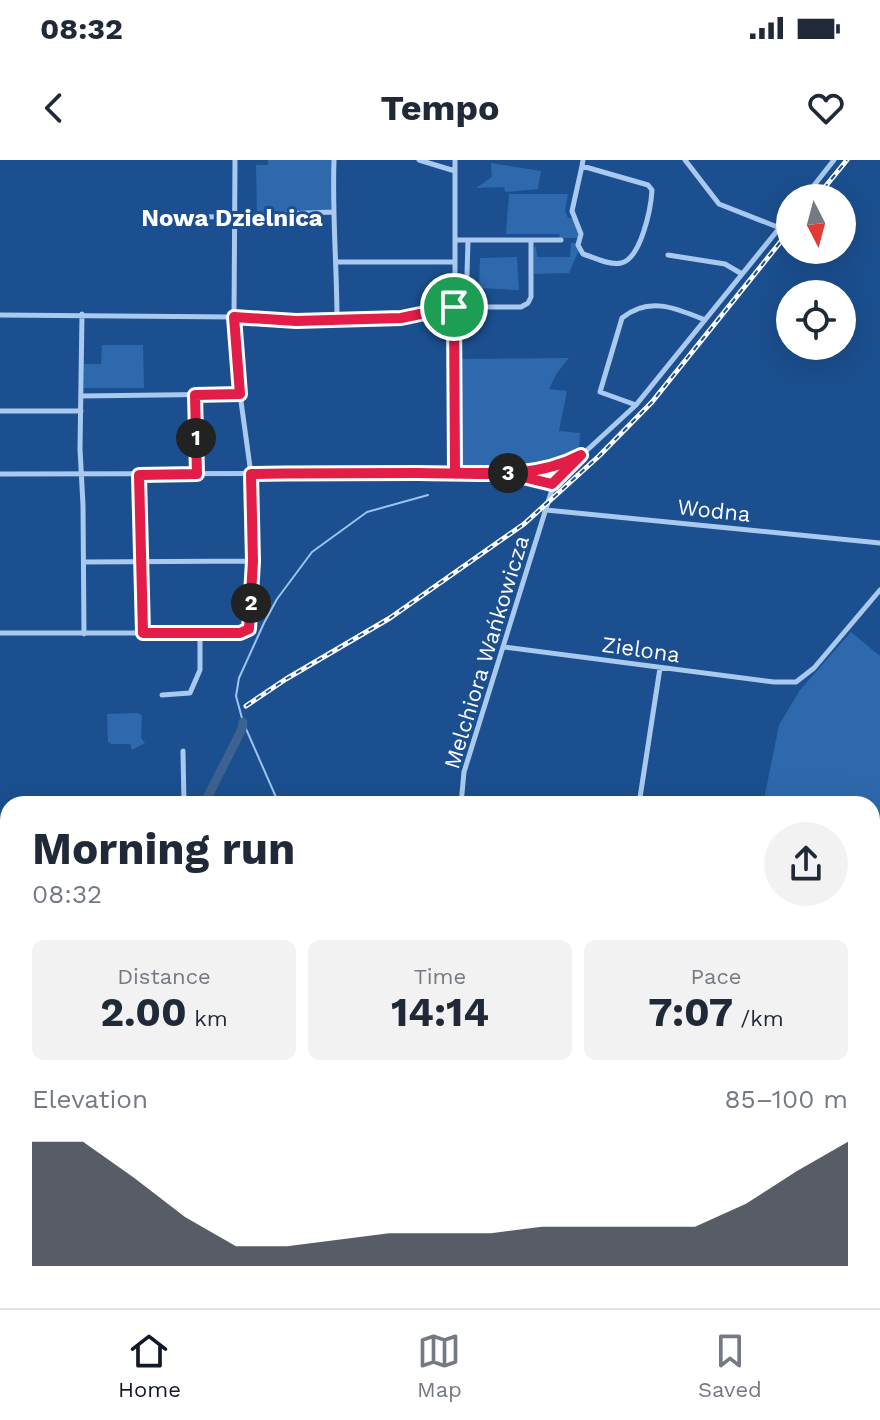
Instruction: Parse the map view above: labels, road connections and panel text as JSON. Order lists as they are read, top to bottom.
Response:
{
  "streets": {
    "street": ["Wodna", "Zielona", "Melchiora Wańkowicza"]
  },
  "crossings": [
    ["Wodna", "Melchiora Wańkowicza"],
    ["Zielona", "Melchiora Wańkowicza"]
  ],
  "districts": ["Nowa Dzielnica"],
  "north": "bottom",
  "page": {
    "status": "08:32",
    "header": "Tempo",
    "pins": ["1", "3", "2"],
    "heading": ["Morning run", "08:32"],
    "stats": [
      ["Distance", "2.00 km"],
      ["Time", "14:14"],
      ["Pace", "7:07 /km"]
    ],
    "chart": ["Elevation", "85–100 m"],
    "tabs": ["Home", "Map", "Saved"]
  }
}
